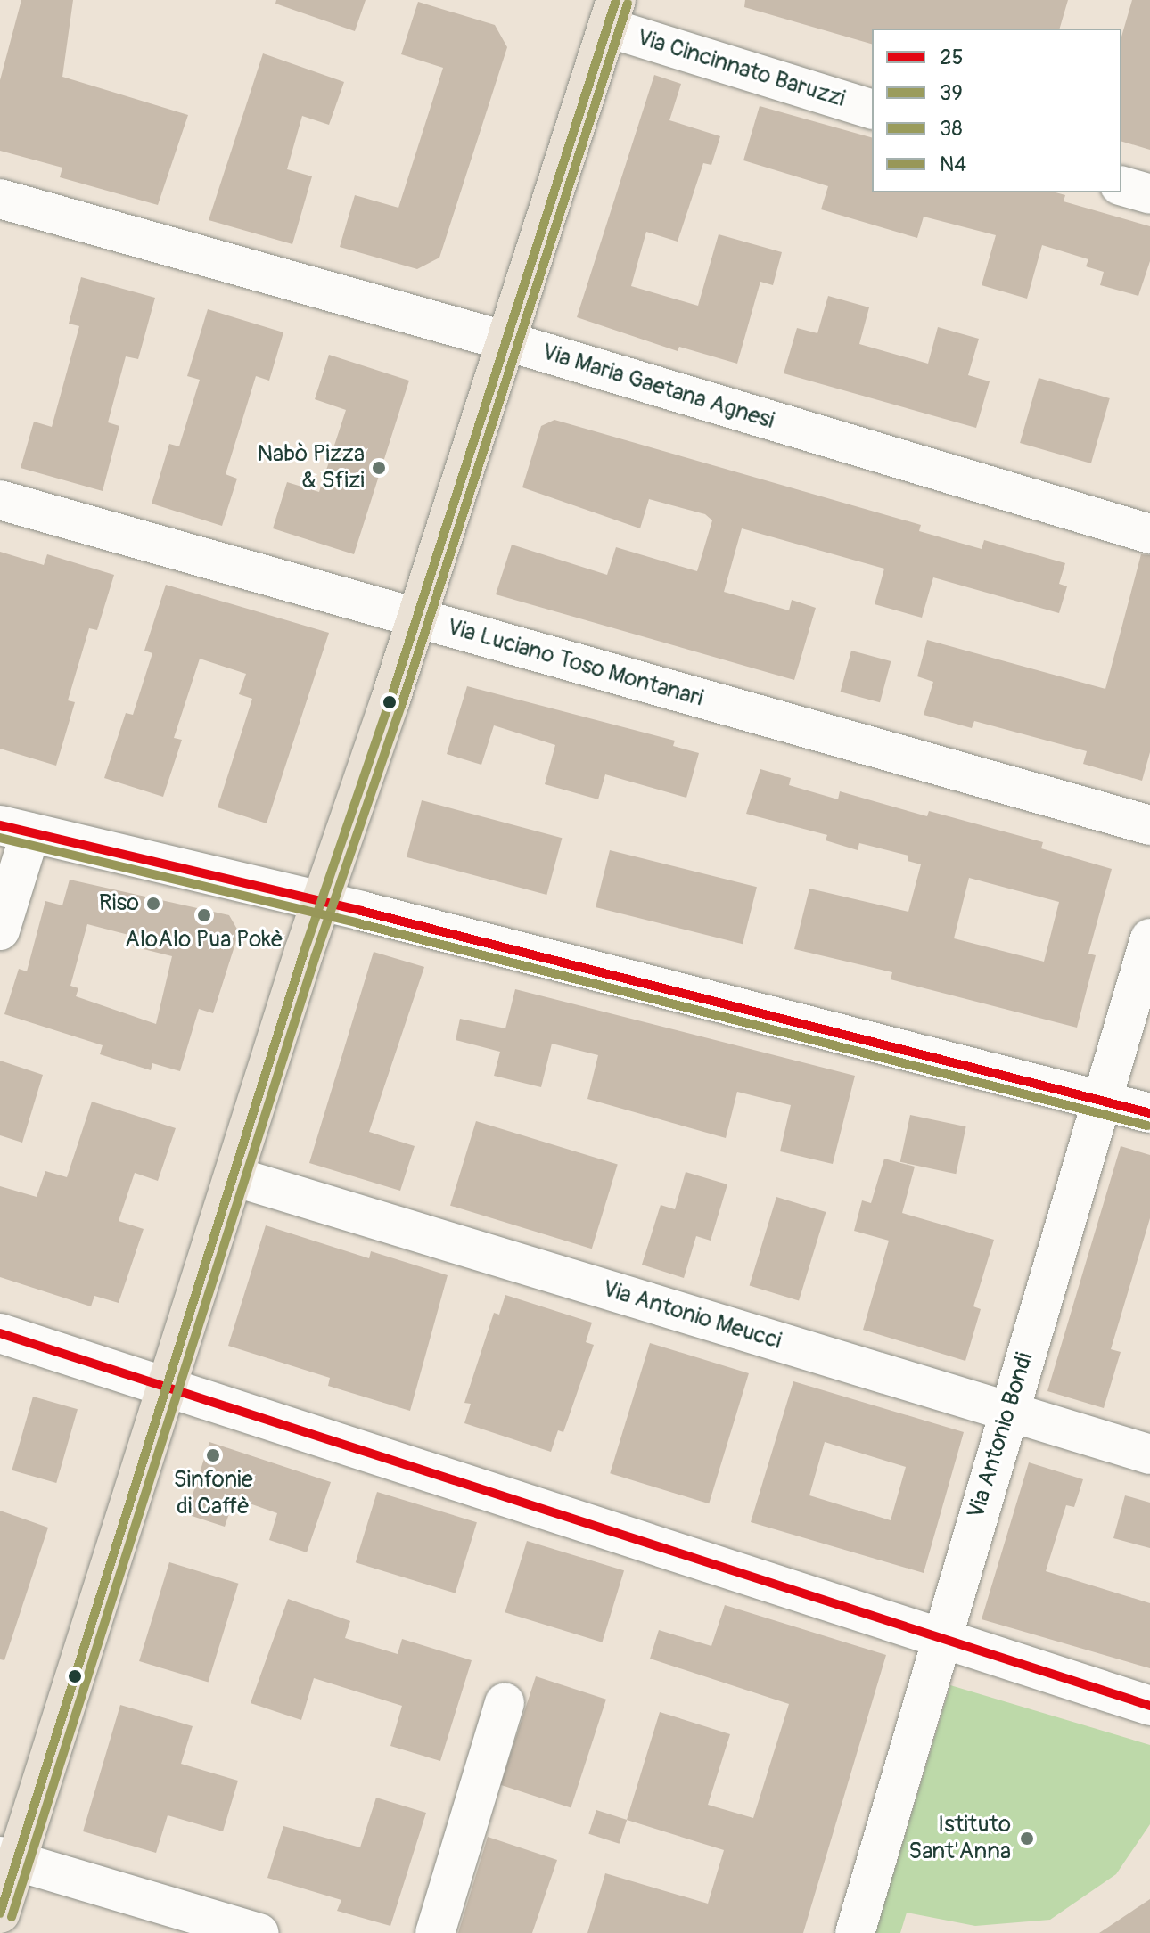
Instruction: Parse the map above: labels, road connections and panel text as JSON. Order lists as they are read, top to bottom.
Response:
{
  "streets": {
    "street": [
      "Via Cincinnato Baruzzi",
      "Via Maria Gaetana Agnesi",
      "Via Luciano Toso Montanari",
      "Via Antonio Meucci",
      "Via Antonio Bondi"
    ]
  },
  "crossings": [
    ["Via Antonio Meucci", "Via Antonio Bondi"]
  ],
  "places": [
    "Nabò Pizza & Sfizi",
    "Riso",
    "AloAlo Pua Pokè",
    "Sinfonie di Caffè",
    "Istituto Sant'Anna"
  ],
  "lines": [
    "transit line 39",
    "transit line 38",
    "transit line 25",
    "transit line N4"
  ],
  "legend": [
    "25",
    "39",
    "38",
    "N4"
  ]
}
